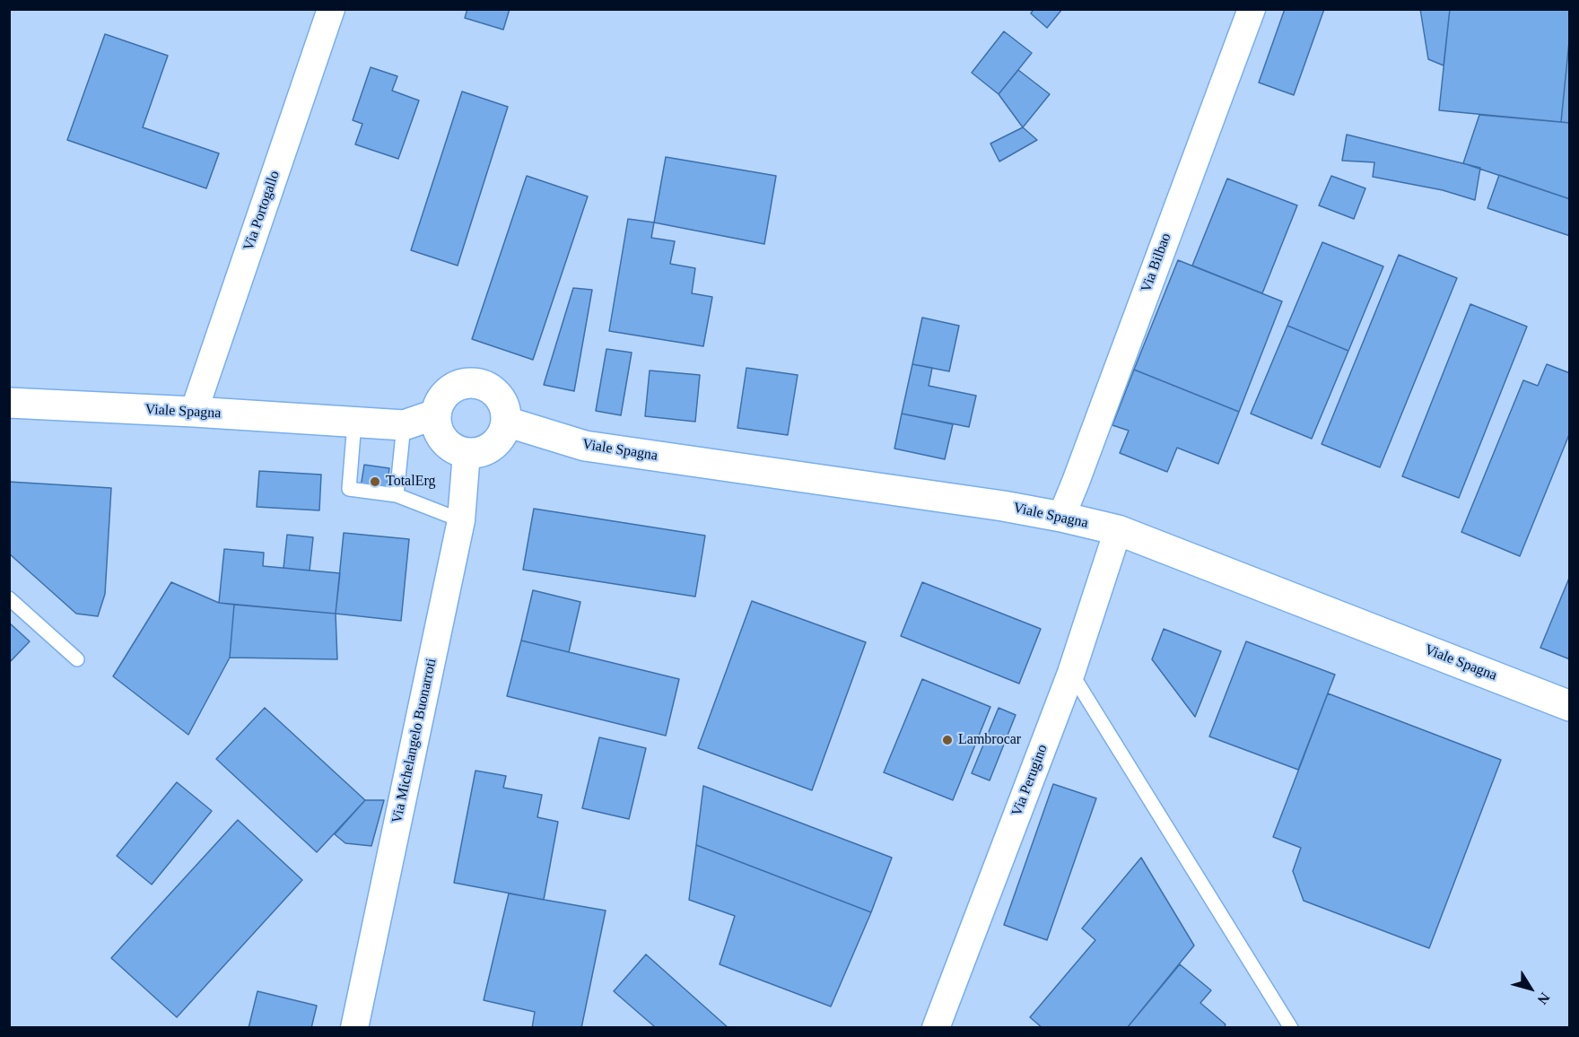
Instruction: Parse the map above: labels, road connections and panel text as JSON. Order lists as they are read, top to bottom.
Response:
{
  "streets": {
    "street": [
      "Via Portogallo",
      "Via Bilbao",
      "Viale Spagna",
      "Via Michelangelo Buonarroti",
      "Via Perugino"
    ]
  },
  "crossings": [
    ["Via Portogallo", "Viale Spagna"],
    ["Via Bilbao", "Viale Spagna"],
    ["Viale Spagna", "Via Michelangelo Buonarroti"],
    ["Viale Spagna", "Via Perugino"]
  ],
  "places": ["TotalErg", "Lambrocar"],
  "north": "bottom right"
}
